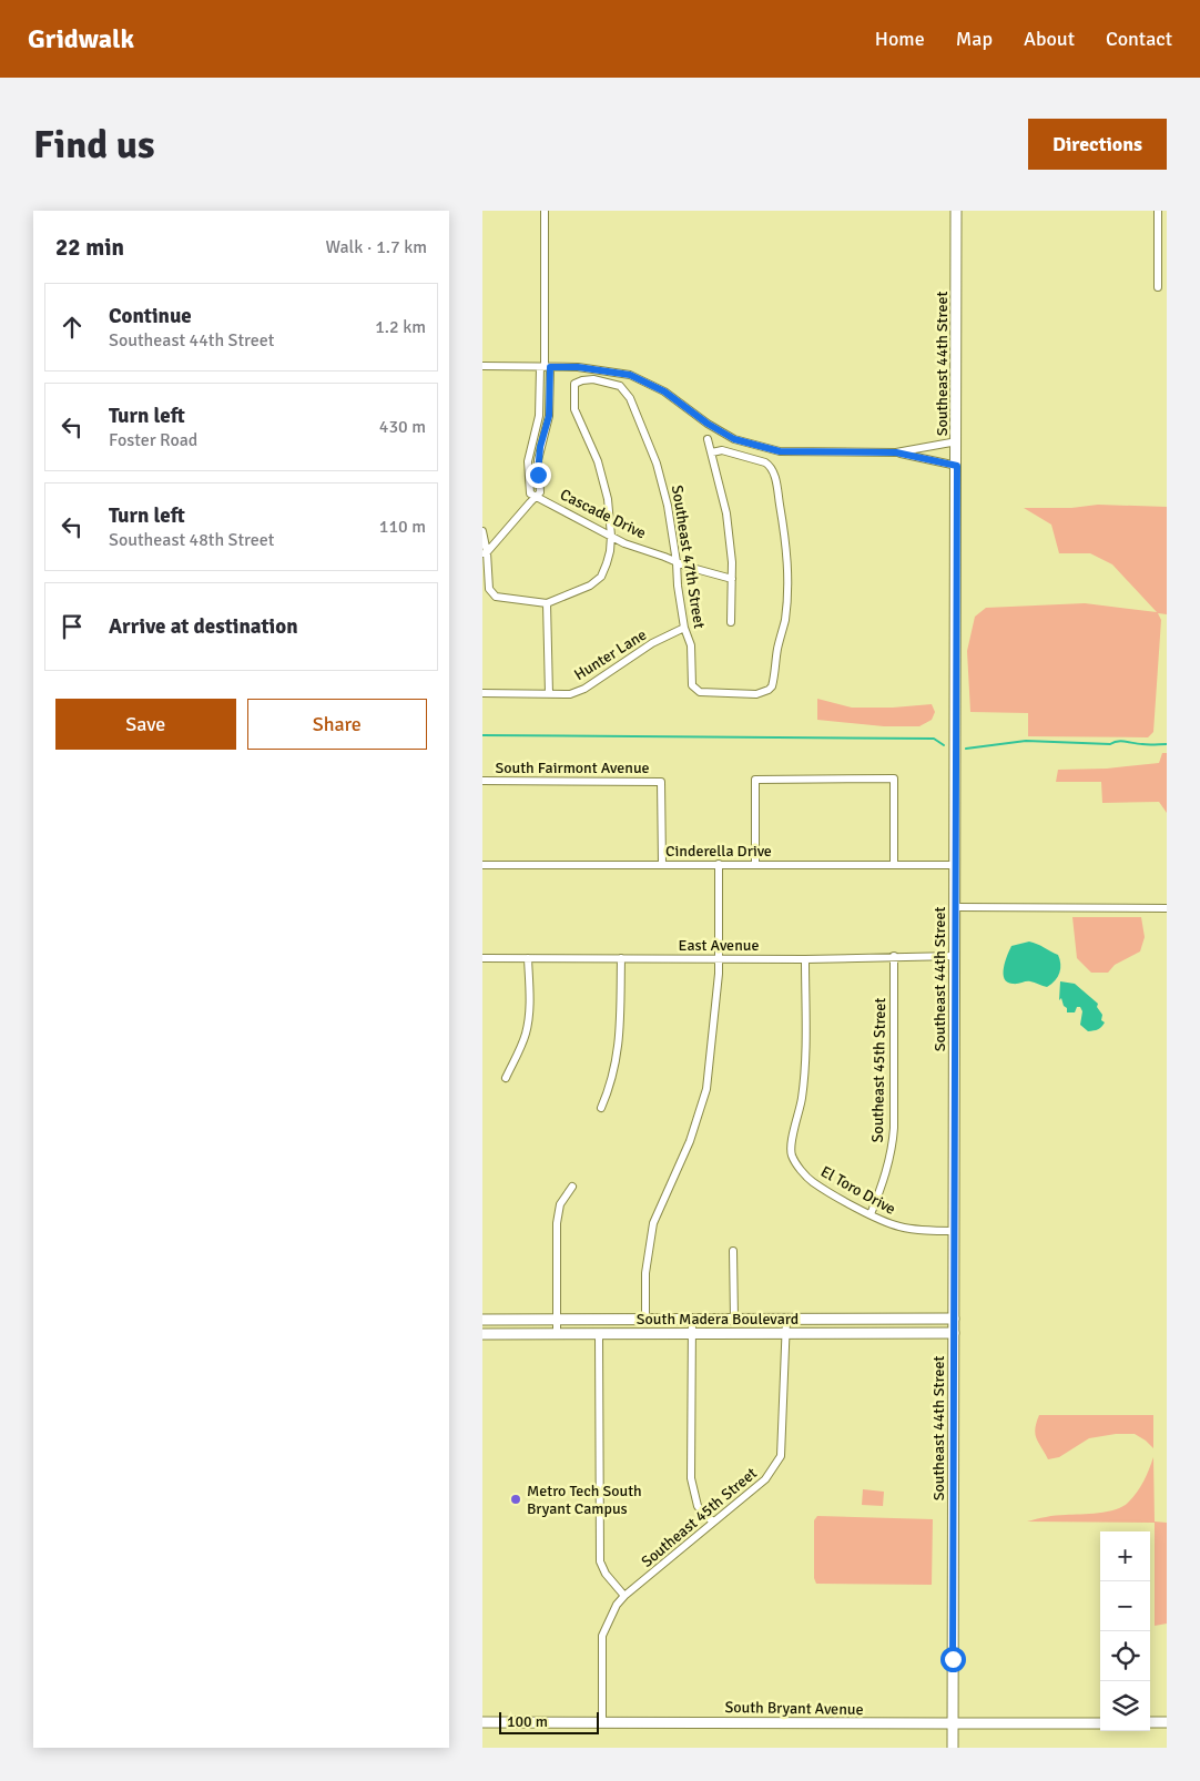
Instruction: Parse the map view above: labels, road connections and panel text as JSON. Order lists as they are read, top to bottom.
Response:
{
  "streets": {
    "main road": ["Southeast 44th Street", "South Madera Boulevard", "South Bryant Avenue"],
    "street": [
      "Cascade Drive",
      "Southeast 47th Street",
      "Hunter Lane",
      "South Fairmont Avenue",
      "Cinderella Drive",
      "East Avenue",
      "Southeast 45th Street",
      "El Toro Drive"
    ]
  },
  "crossings": [
    ["Southeast 44th Street", "Cinderella Drive"],
    ["Southeast 44th Street", "East Avenue"],
    ["Southeast 44th Street", "El Toro Drive"],
    ["Southeast 44th Street", "South Madera Boulevard"],
    ["Southeast 44th Street", "South Bryant Avenue"],
    ["Cascade Drive", "Southeast 47th Street"],
    ["Southeast 47th Street", "Hunter Lane"],
    ["South Fairmont Avenue", "Cinderella Drive"],
    ["East Avenue", "Southeast 45th Street"],
    ["East Avenue", "El Toro Drive"],
    ["Southeast 45th Street", "El Toro Drive"],
    ["Southeast 45th Street", "South Madera Boulevard"],
    ["Southeast 45th Street", "South Bryant Avenue"]
  ],
  "places": ["Metro Tech South Bryant Campus"],
  "scale_bar": "100 m",
  "page": {
    "header": "Gridwalk",
    "nav": [
      "Home",
      "Map",
      "About",
      "Contact"
    ],
    "buttons": [
      "Directions",
      ["Save", "Share"]
    ],
    "title": "Find us",
    "heading": ["22 min", "Walk · 1.7 km"],
    "list": [
      ["Continue", "Southeast 44th Street", "1.2 km"],
      ["Turn left", "Foster Road", "430 m"],
      ["Turn left", "Southeast 48th Street", "110 m"],
      "Arrive at destination"
    ],
    "map_buttons": ["+", "−"],
    "scale": "100 m"
  }
}
